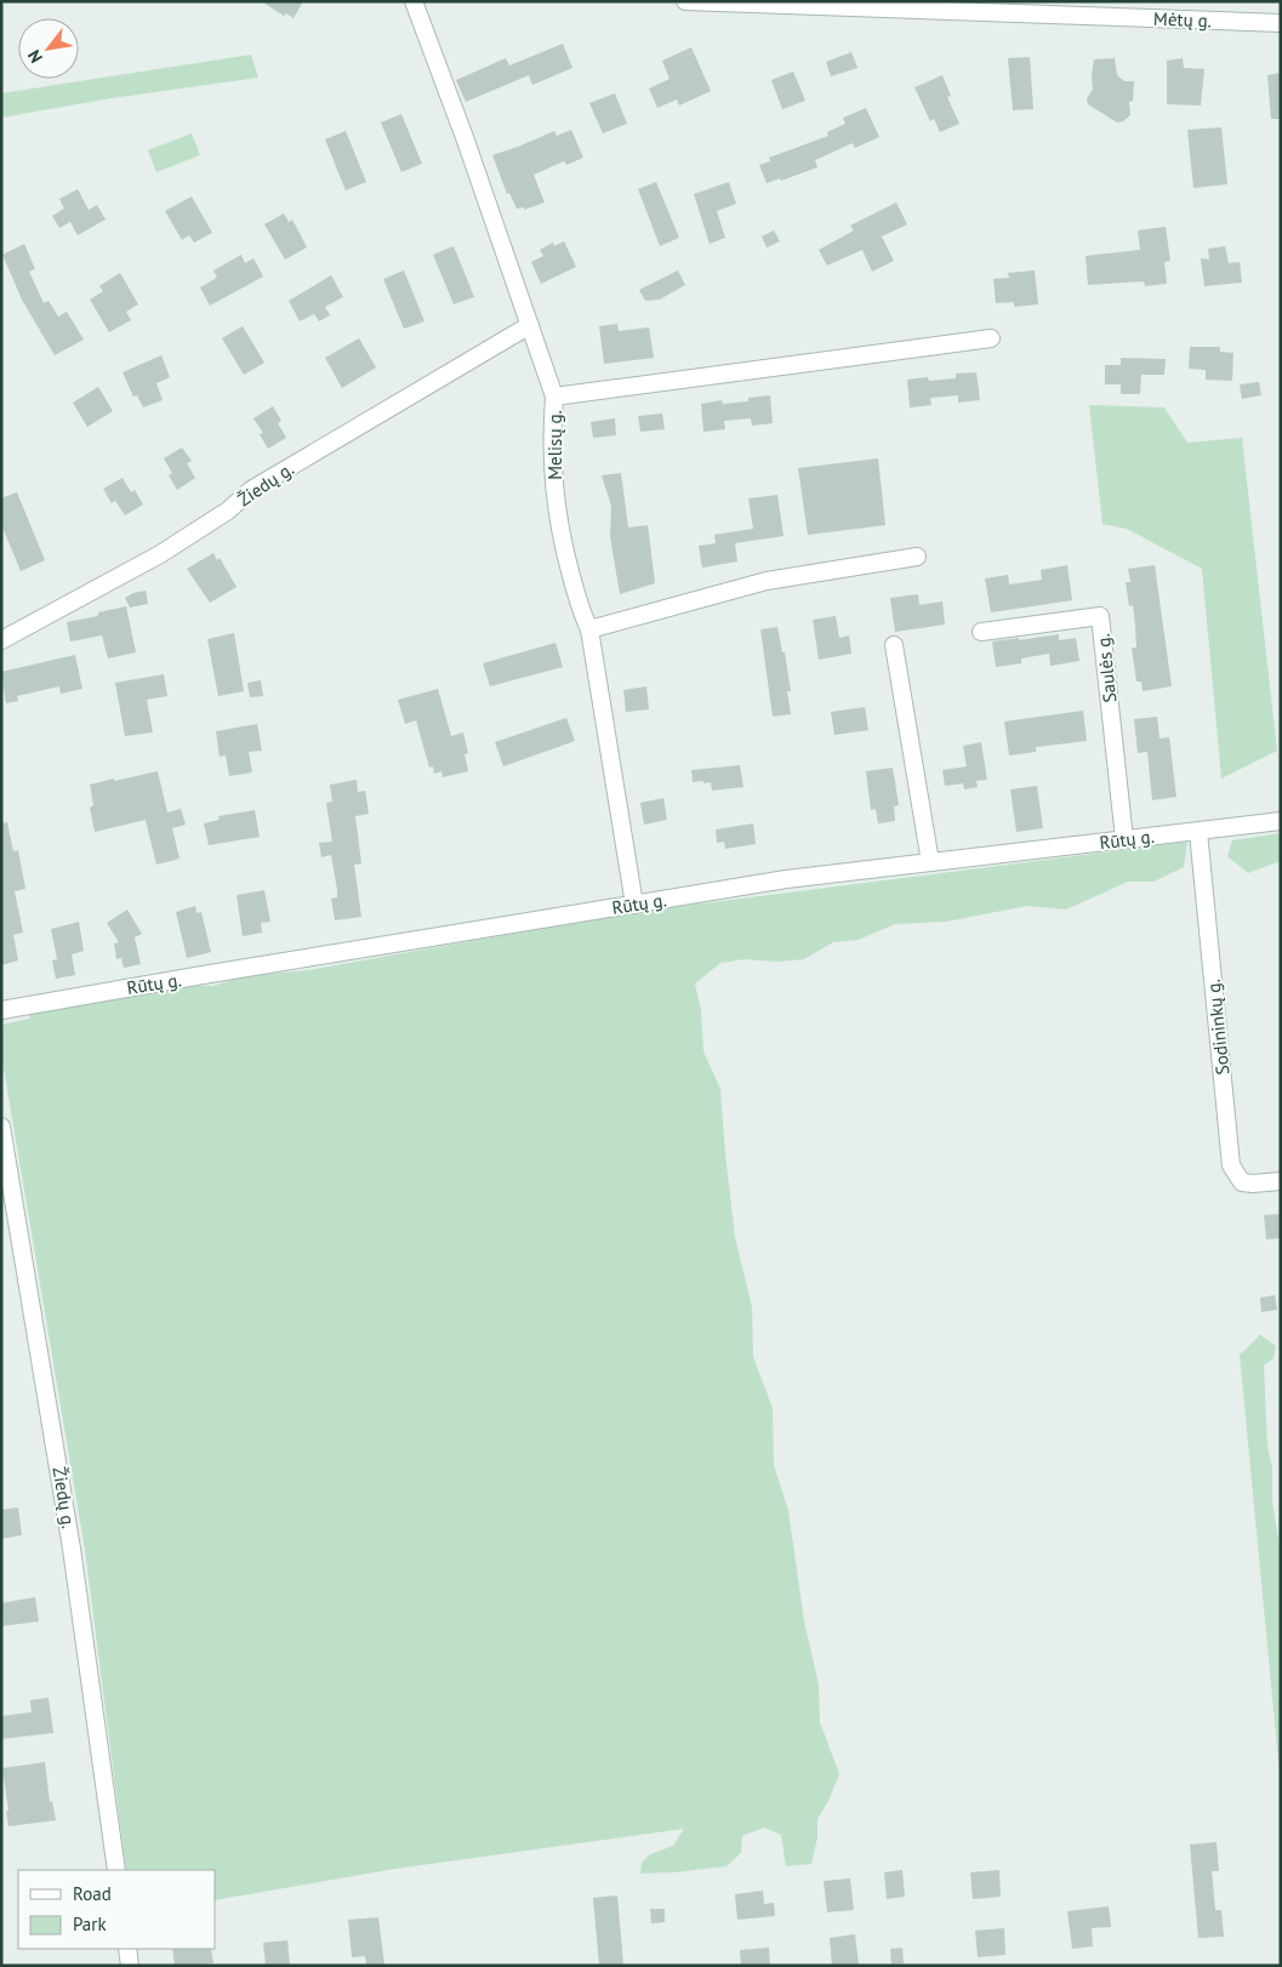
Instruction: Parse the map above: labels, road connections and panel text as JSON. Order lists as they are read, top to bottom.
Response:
{
  "streets": {
    "street": [
      "Mėtų g.",
      "Melisų g.",
      "Žiedų g.",
      "Saulės g.",
      "Rūtų g.",
      "Sodininkų g."
    ]
  },
  "crossings": [
    ["Melisų g.", "Žiedų g."],
    ["Melisų g.", "Rūtų g."],
    ["Saulės g.", "Rūtų g."],
    ["Rūtų g.", "Sodininkų g."]
  ],
  "legend": ["Road", "Park"],
  "north": "bottom left"
}
